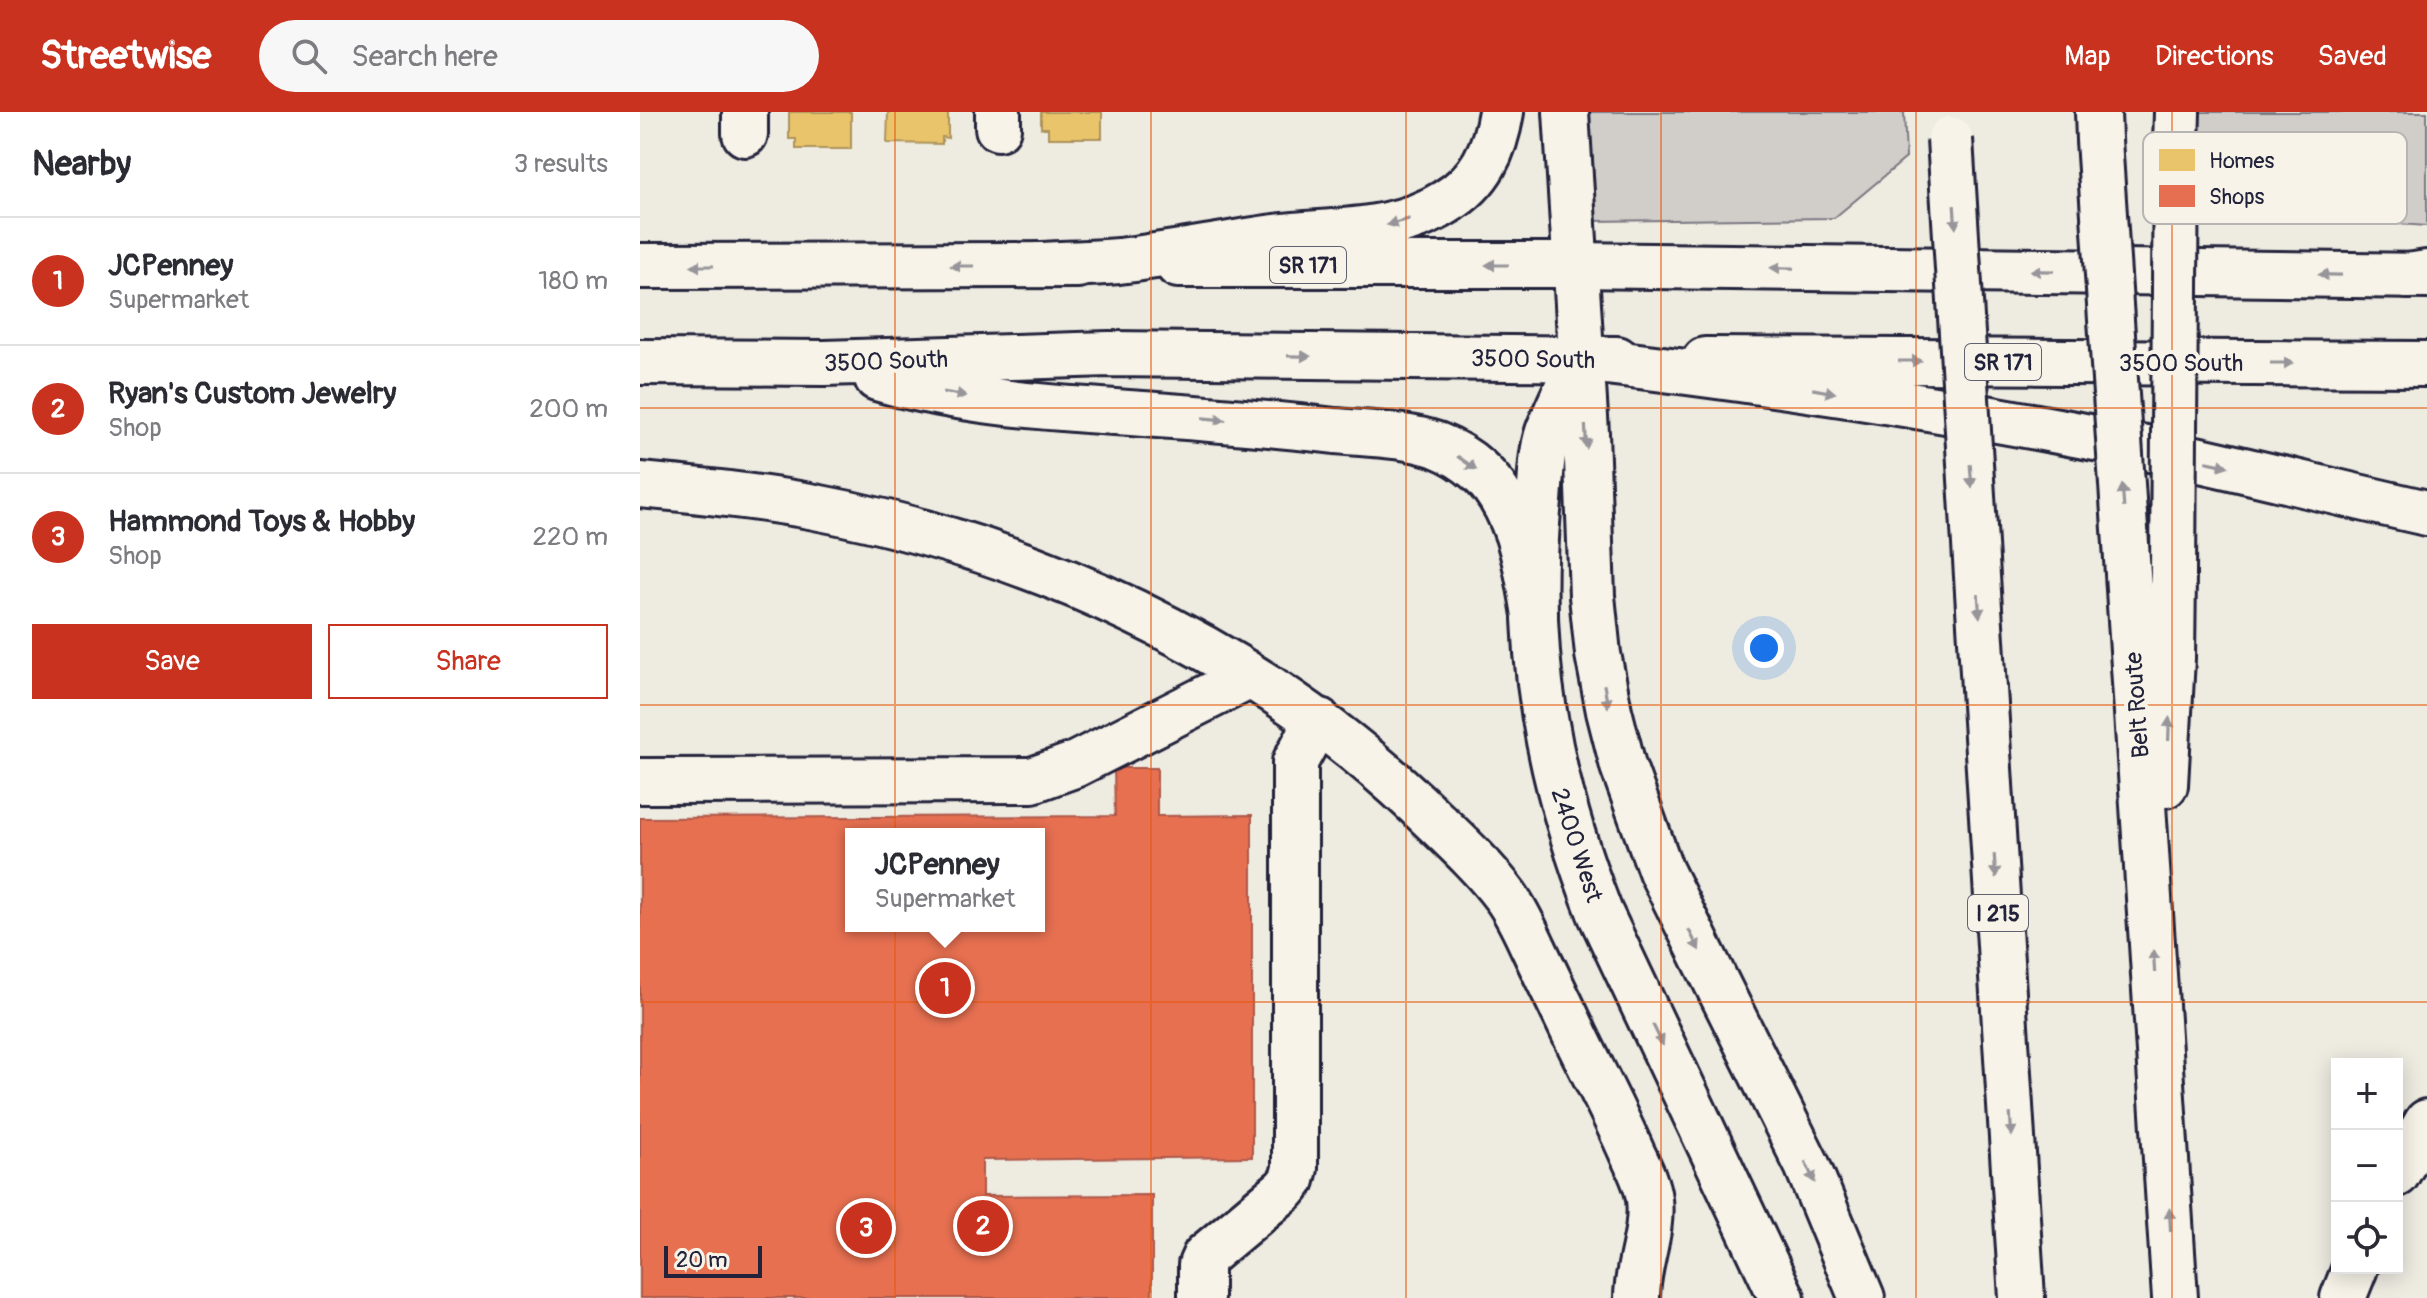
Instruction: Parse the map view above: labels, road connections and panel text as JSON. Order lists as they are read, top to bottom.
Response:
{
  "streets": {
    "main road": [
      "SR 171",
      "3500 South",
      "Belt Route",
      "2400 West",
      "I 215"
    ]
  },
  "crossings": [
    ["3500 South", "2400 West"]
  ],
  "legend": ["Homes", "Shops"],
  "scale_bar": "20 m",
  "page": {
    "header": "Streetwise",
    "search": "Search here",
    "nav": ["Map", "Directions", "Saved"],
    "heading": ["Nearby", "3 results"],
    "list": [
      {
        "mark": "1",
        "name": "JCPenney",
        "note": "Supermarket",
        "value": "180 m"
      },
      {
        "mark": "2",
        "name": "Ryan's Custom Jewelry",
        "note": "Shop",
        "value": "200 m"
      },
      {
        "mark": "3",
        "name": "Hammond Toys & Hobby",
        "note": "Shop",
        "value": "220 m"
      }
    ],
    "buttons": ["Save", "Share"],
    "popup": ["JCPenney", "Supermarket"],
    "pins": ["1", "2", "3"],
    "map_buttons": ["+", "−"],
    "scale": "20 m"
  }
}
